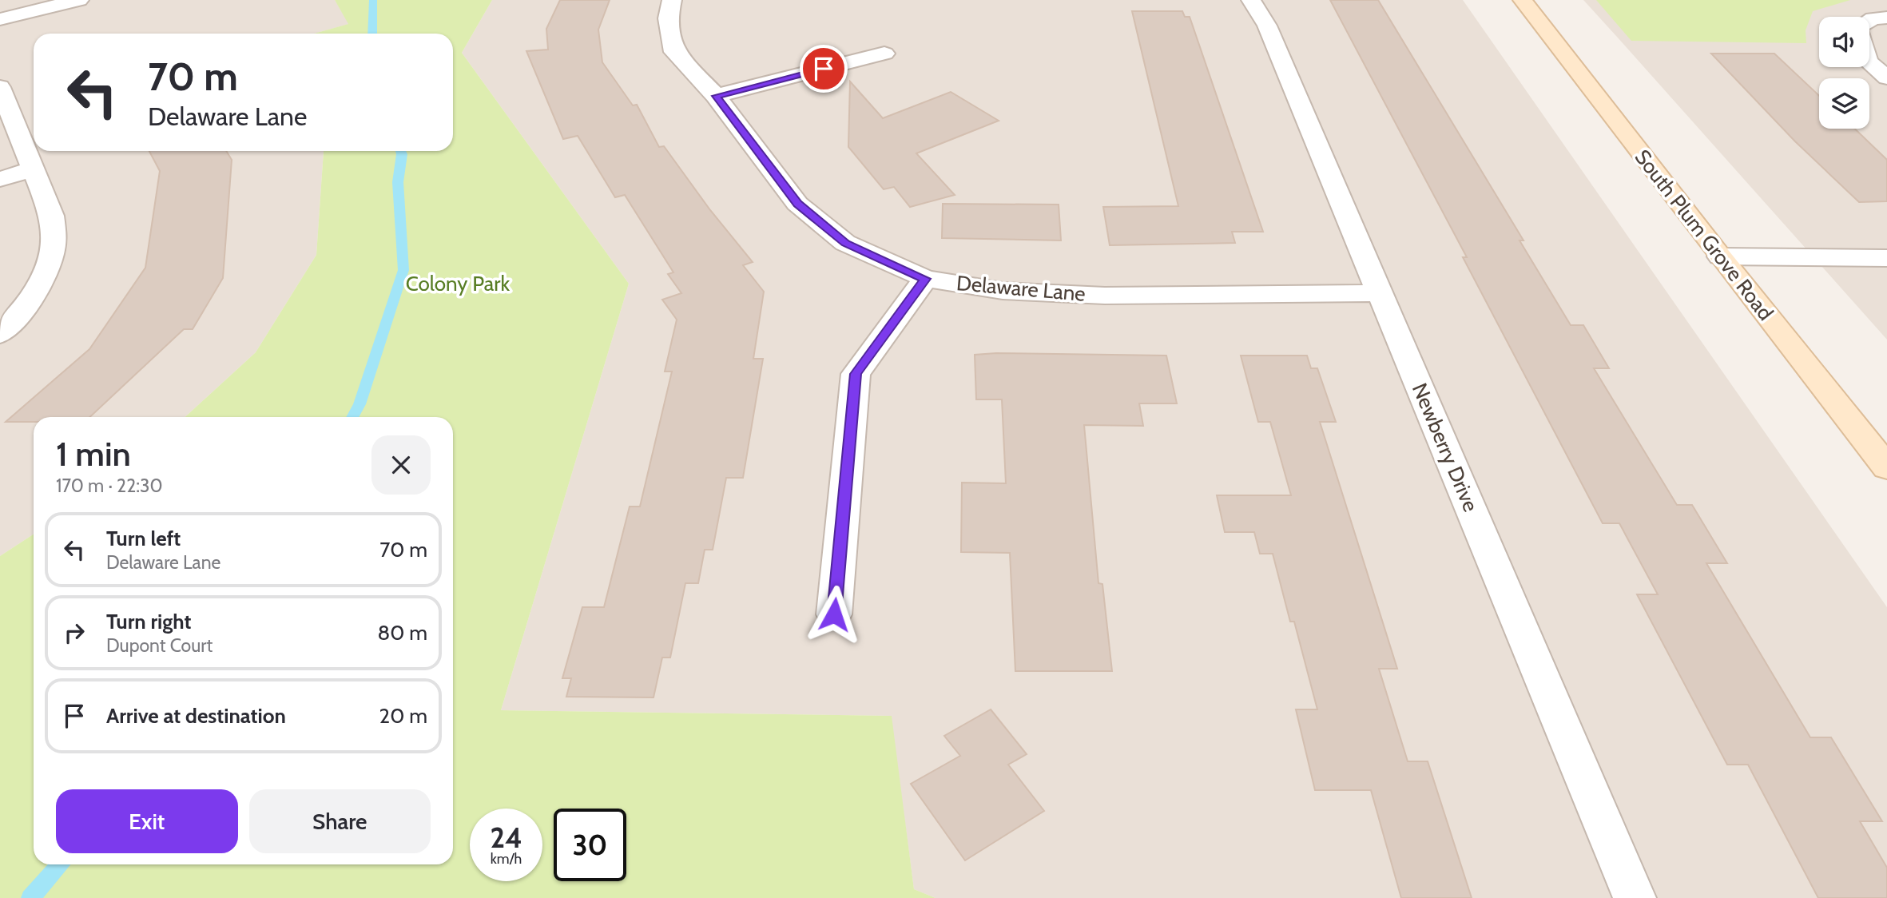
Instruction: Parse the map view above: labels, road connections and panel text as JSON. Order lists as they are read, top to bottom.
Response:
{
  "streets": {
    "street": ["South Plum Grove Road", "Delaware Lane", "Newberry Drive"]
  },
  "crossings": [
    ["Delaware Lane", "Newberry Drive"]
  ],
  "parks": ["Colony Park"],
  "page": {
    "turn": ["70 m", "Delaware Lane"],
    "heading": ["1 min", "170 m · 22:30"],
    "list": [
      {
        "name": "Turn left",
        "note": "Delaware Lane",
        "value": "70 m"
      },
      {
        "name": "Turn right",
        "note": "Dupont Court",
        "value": "80 m"
      },
      {
        "name": "Arrive at destination",
        "value": "20 m"
      }
    ],
    "buttons": ["Exit", "Share"],
    "speed": "24 km/h",
    "limit": "30"
  }
}
